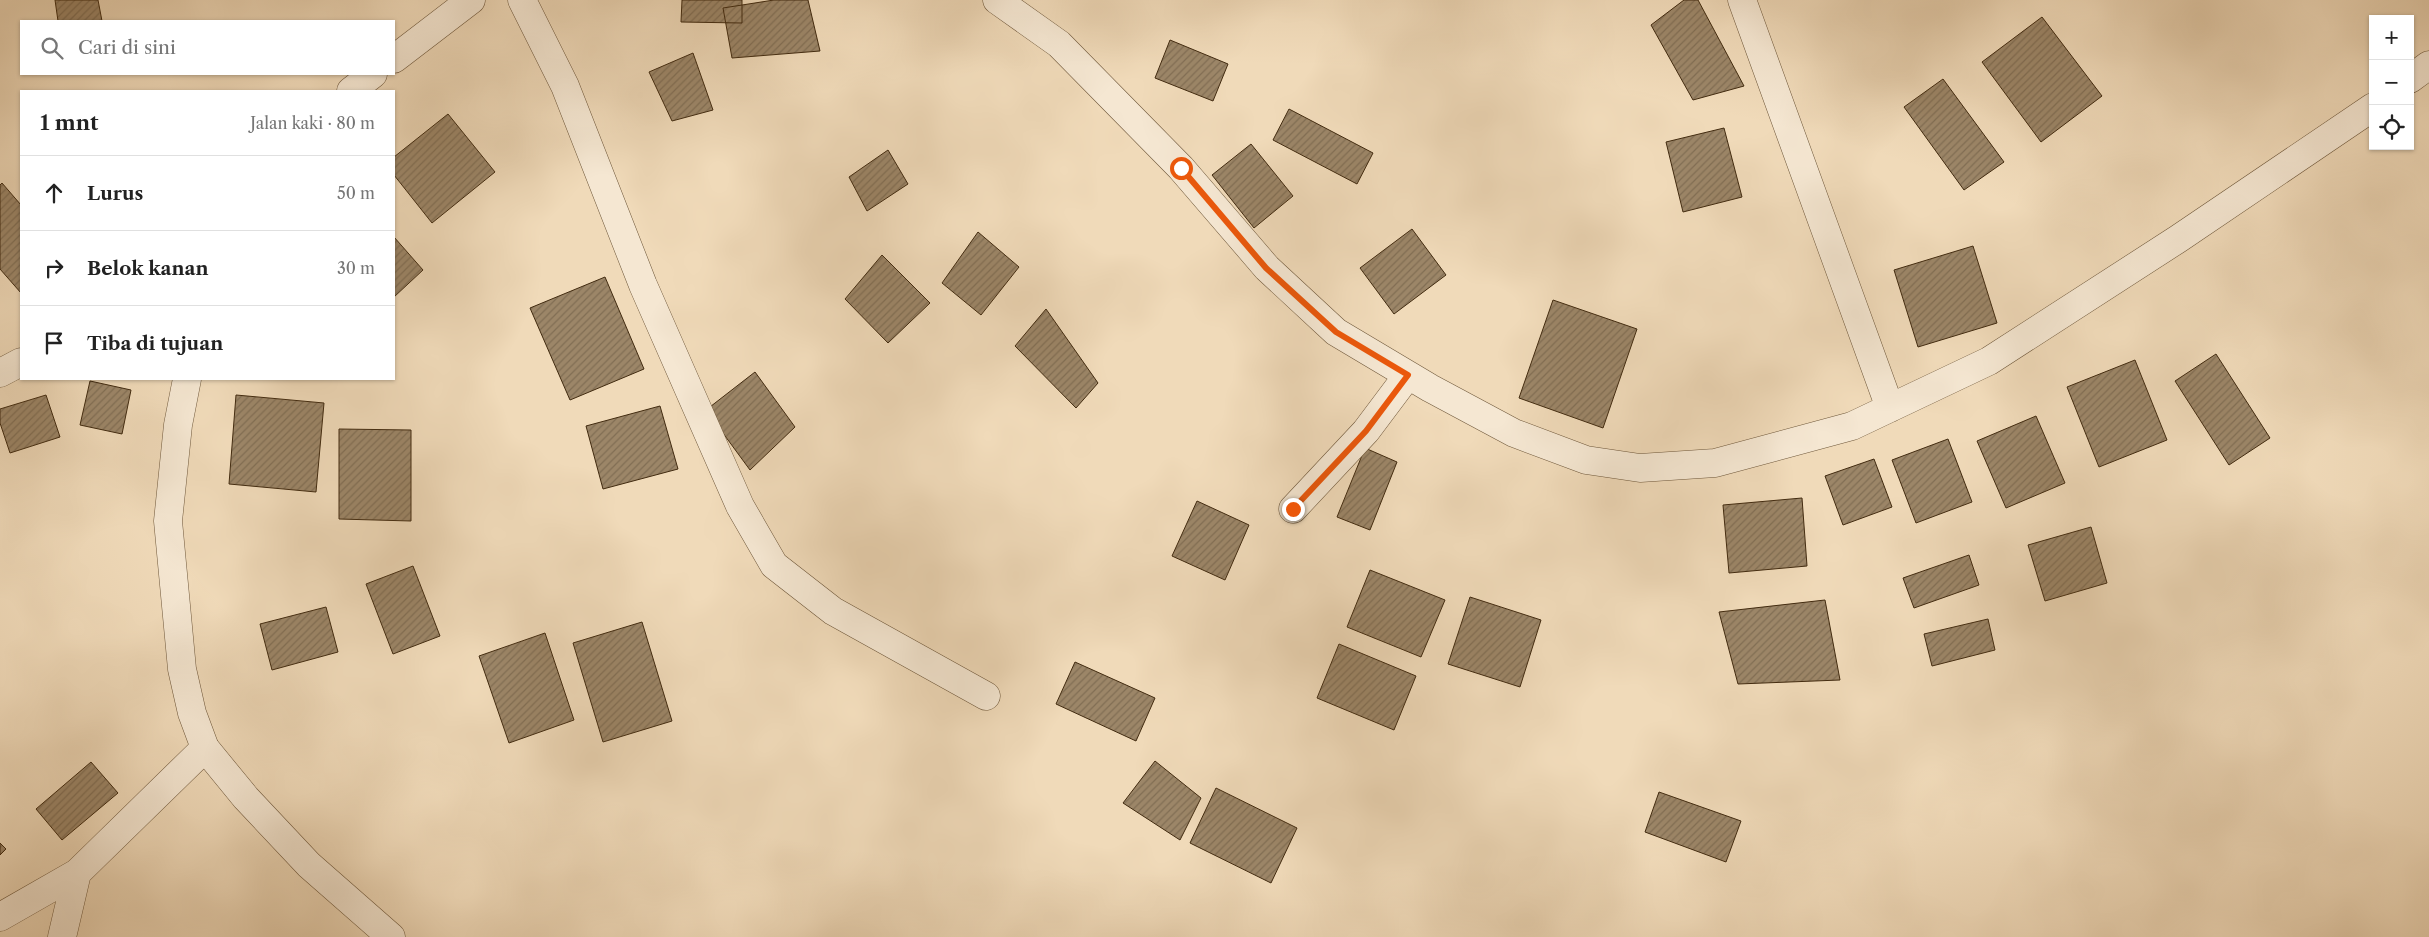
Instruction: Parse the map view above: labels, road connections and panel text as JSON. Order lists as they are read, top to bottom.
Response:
{
  "page": {
    "map_buttons": ["+", "−"],
    "search": "Cari di sini",
    "heading": ["1 mnt", "Jalan kaki · 80 m"],
    "list": [
      ["Lurus", "50 m"],
      ["Belok kanan", "30 m"],
      "Tiba di tujuan"
    ]
  }
}
